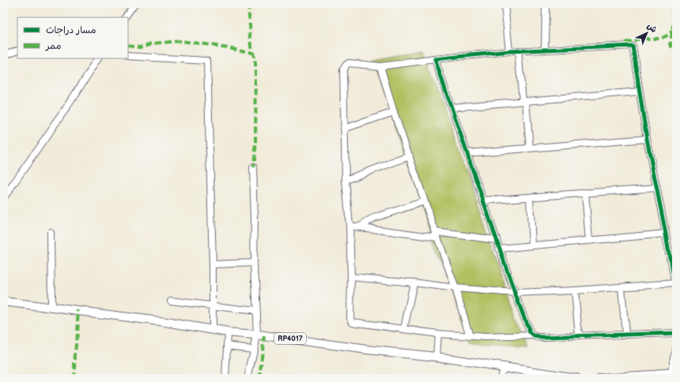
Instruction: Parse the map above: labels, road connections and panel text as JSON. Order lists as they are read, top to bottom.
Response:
{
  "streets": {
    "main road": ["RP4017"]
  },
  "legend": ["مسار دراجات", "ممر"],
  "north": "top right"
}
